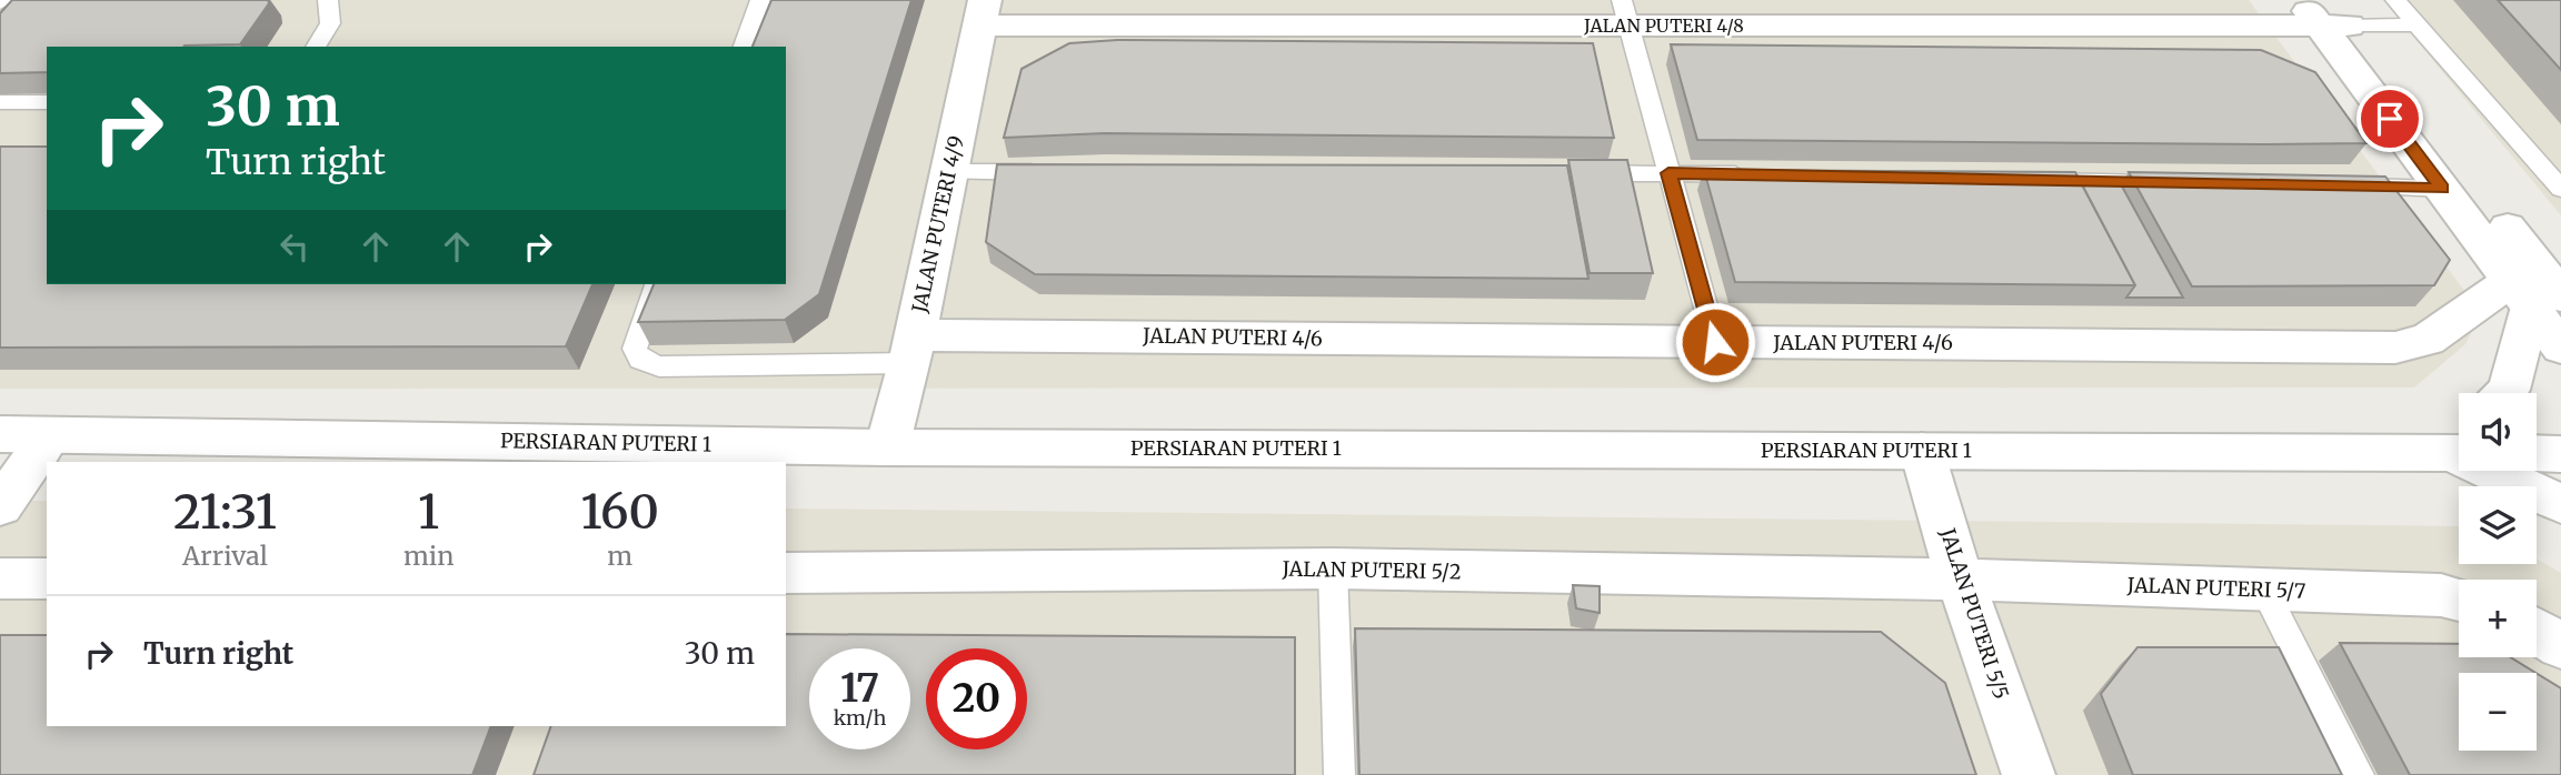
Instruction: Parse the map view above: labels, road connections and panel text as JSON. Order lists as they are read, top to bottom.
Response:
{
  "streets": {
    "street": [
      "JALAN PUTERI 4/8",
      "JALAN PUTERI 4/9",
      "JALAN PUTERI 4/6",
      "PERSIARAN PUTERI 1",
      "JALAN PUTERI 5/2",
      "JALAN PUTERI 5/7",
      "JALAN PUTERI 5/5"
    ]
  },
  "crossings": [
    ["JALAN PUTERI 4/8", "JALAN PUTERI 4/9"],
    ["JALAN PUTERI 4/9", "JALAN PUTERI 4/6"],
    ["JALAN PUTERI 4/9", "PERSIARAN PUTERI 1"],
    ["PERSIARAN PUTERI 1", "JALAN PUTERI 5/5"],
    ["JALAN PUTERI 5/2", "JALAN PUTERI 5/7"],
    ["JALAN PUTERI 5/2", "JALAN PUTERI 5/5"],
    ["JALAN PUTERI 5/7", "JALAN PUTERI 5/5"]
  ],
  "page": {
    "turn": ["30 m", "Turn right"],
    "map_buttons": ["+", "−"],
    "eta": [
      "21:31",
      "Arrival",
      "1",
      "min",
      "160",
      "m"
    ],
    "list": [
      {
        "name": "Turn right",
        "value": "30 m"
      }
    ],
    "speed": "17 km/h",
    "limit": "20"
  }
}
